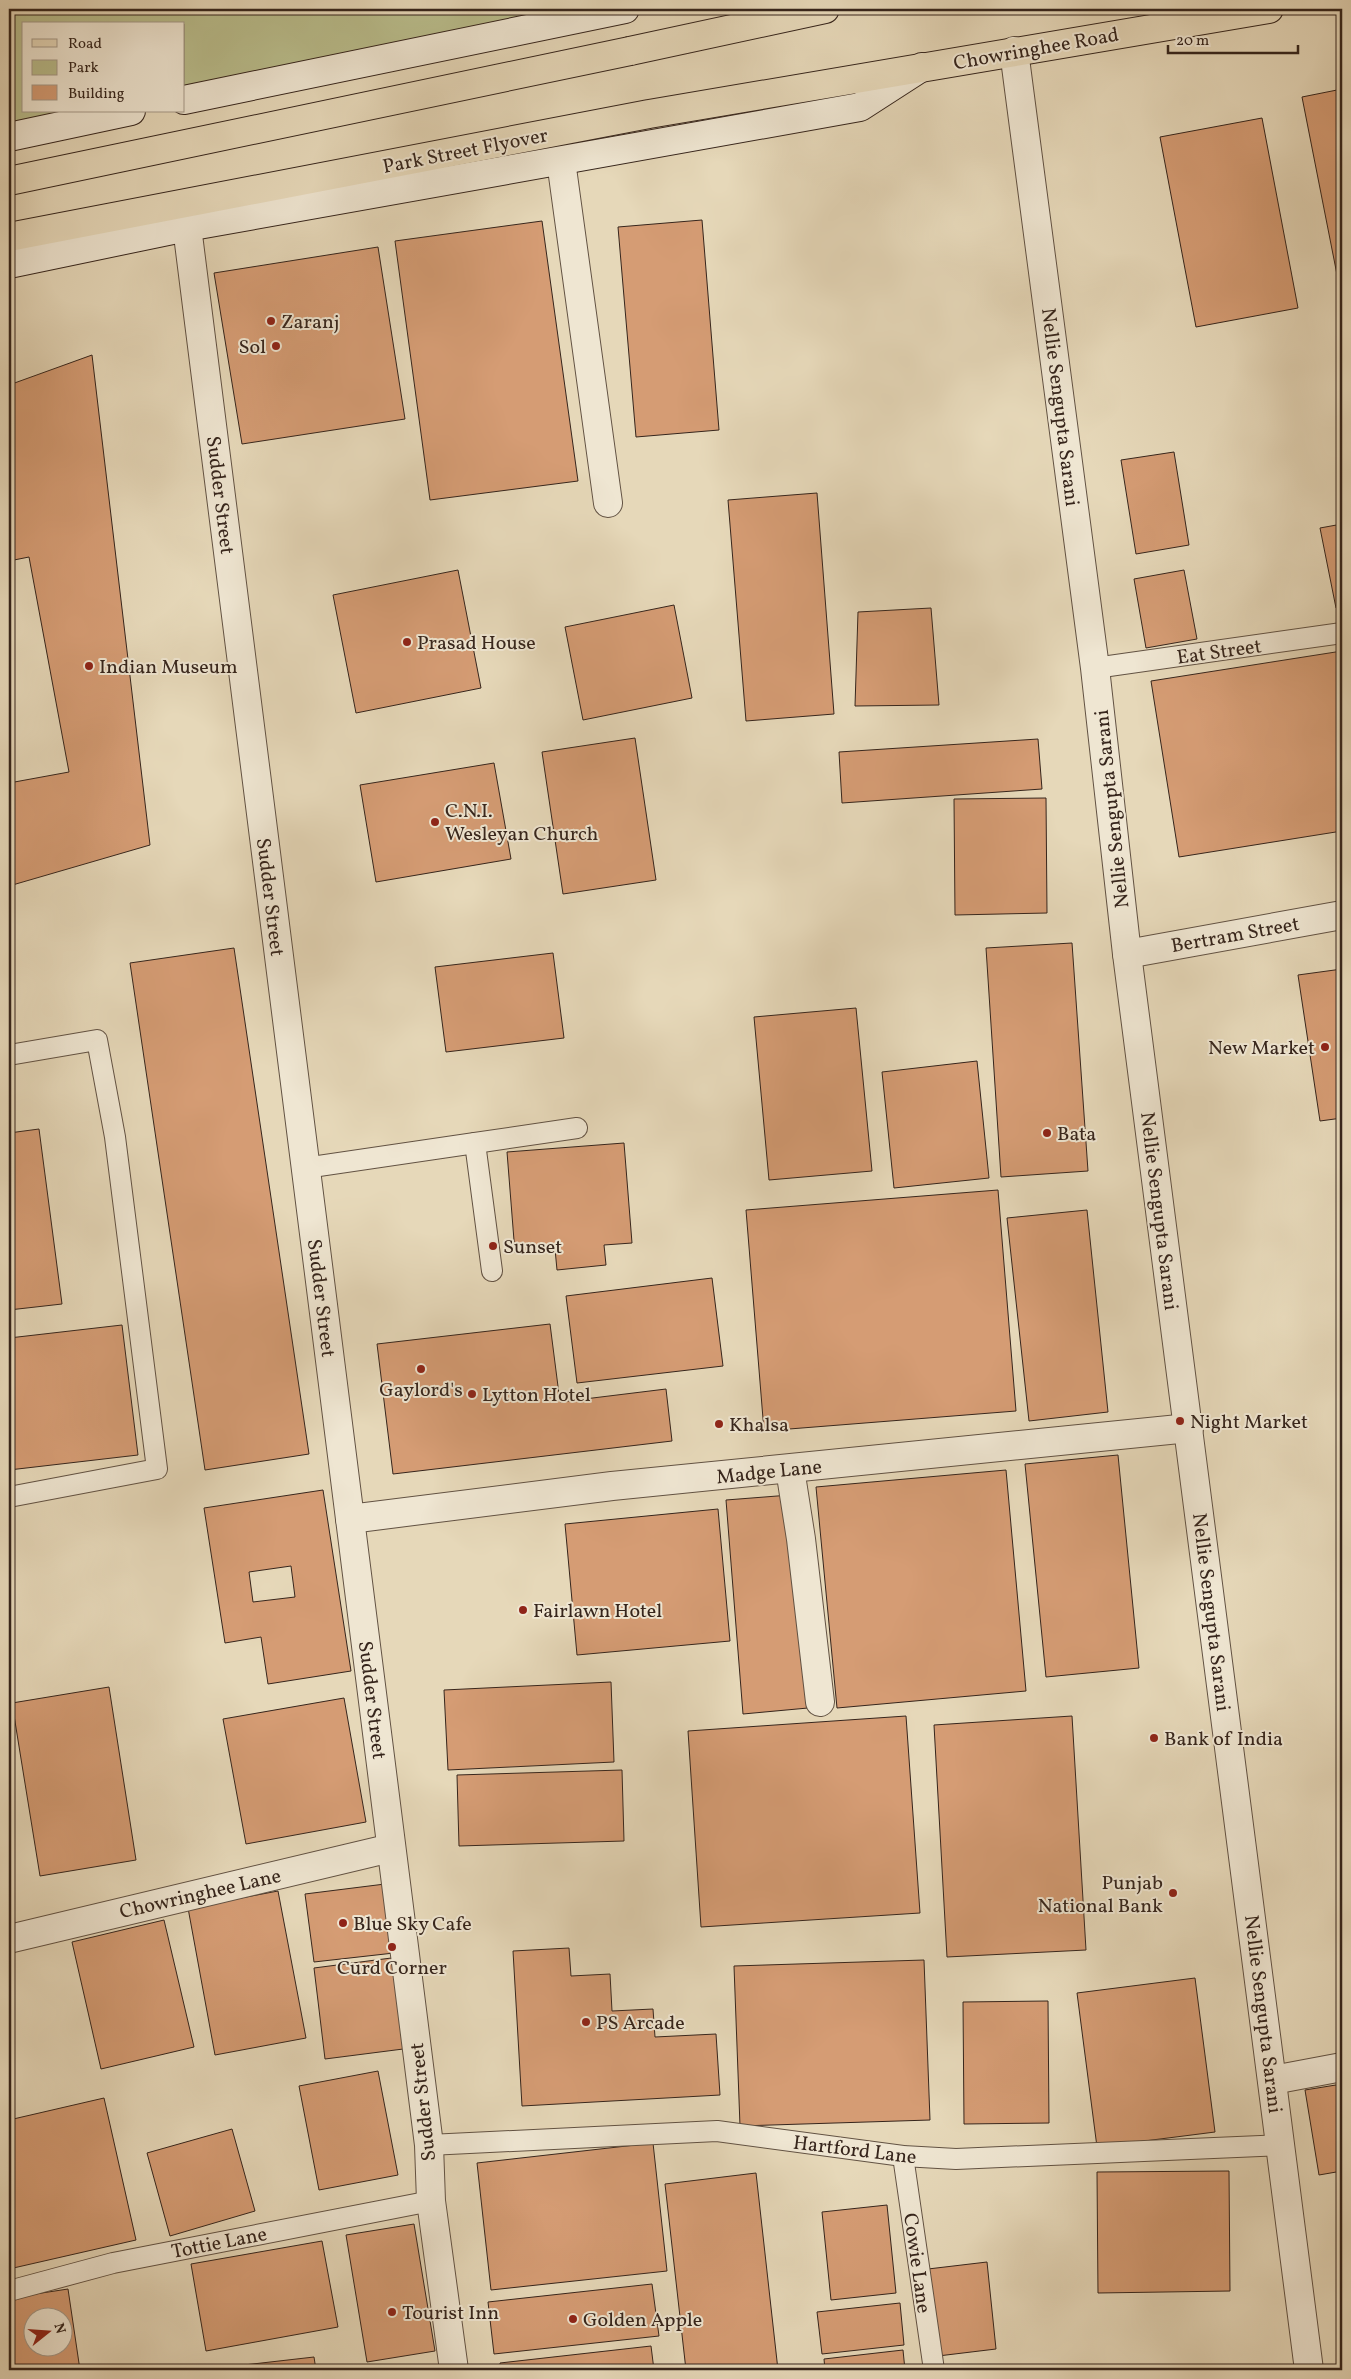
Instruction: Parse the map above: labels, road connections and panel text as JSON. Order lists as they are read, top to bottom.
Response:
{
  "streets": {
    "main road": ["Chowringhee Road", "Park Street Flyover"],
    "street": [
      "Nellie Sengupta Sarani",
      "Sudder Street",
      "Bertram Street",
      "Madge Lane",
      "Chowringhee Lane"
    ],
    "lane": [
      "Eat Street",
      "Hartford Lane",
      "Tottie Lane",
      "Cowie Lane"
    ]
  },
  "crossings": [
    ["Chowringhee Road", "Park Street Flyover"],
    ["Chowringhee Road", "Nellie Sengupta Sarani"],
    ["Nellie Sengupta Sarani", "Eat Street"],
    ["Nellie Sengupta Sarani", "Bertram Street"],
    ["Nellie Sengupta Sarani", "Madge Lane"],
    ["Nellie Sengupta Sarani", "Hartford Lane"],
    ["Sudder Street", "Madge Lane"],
    ["Sudder Street", "Chowringhee Lane"],
    ["Sudder Street", "Hartford Lane"],
    ["Sudder Street", "Tottie Lane"],
    ["Hartford Lane", "Cowie Lane"]
  ],
  "places": [
    "Zaranj",
    "Sol",
    "Prasad House",
    "Indian Museum",
    "C.N.I. Wesleyan Church",
    "New Market",
    "Bata",
    "Sunset",
    "Gaylord's",
    "Lytton Hotel",
    "Night Market",
    "Khalsa",
    "Fairlawn Hotel",
    "Bank of India",
    "Punjab National Bank",
    "Blue Sky Cafe",
    "Curd Corner",
    "PS Arcade",
    "Tourist Inn",
    "Golden Apple"
  ],
  "legend": ["Road", "Park", "Building"],
  "scale_bar": "20 m",
  "north": "right"
}
